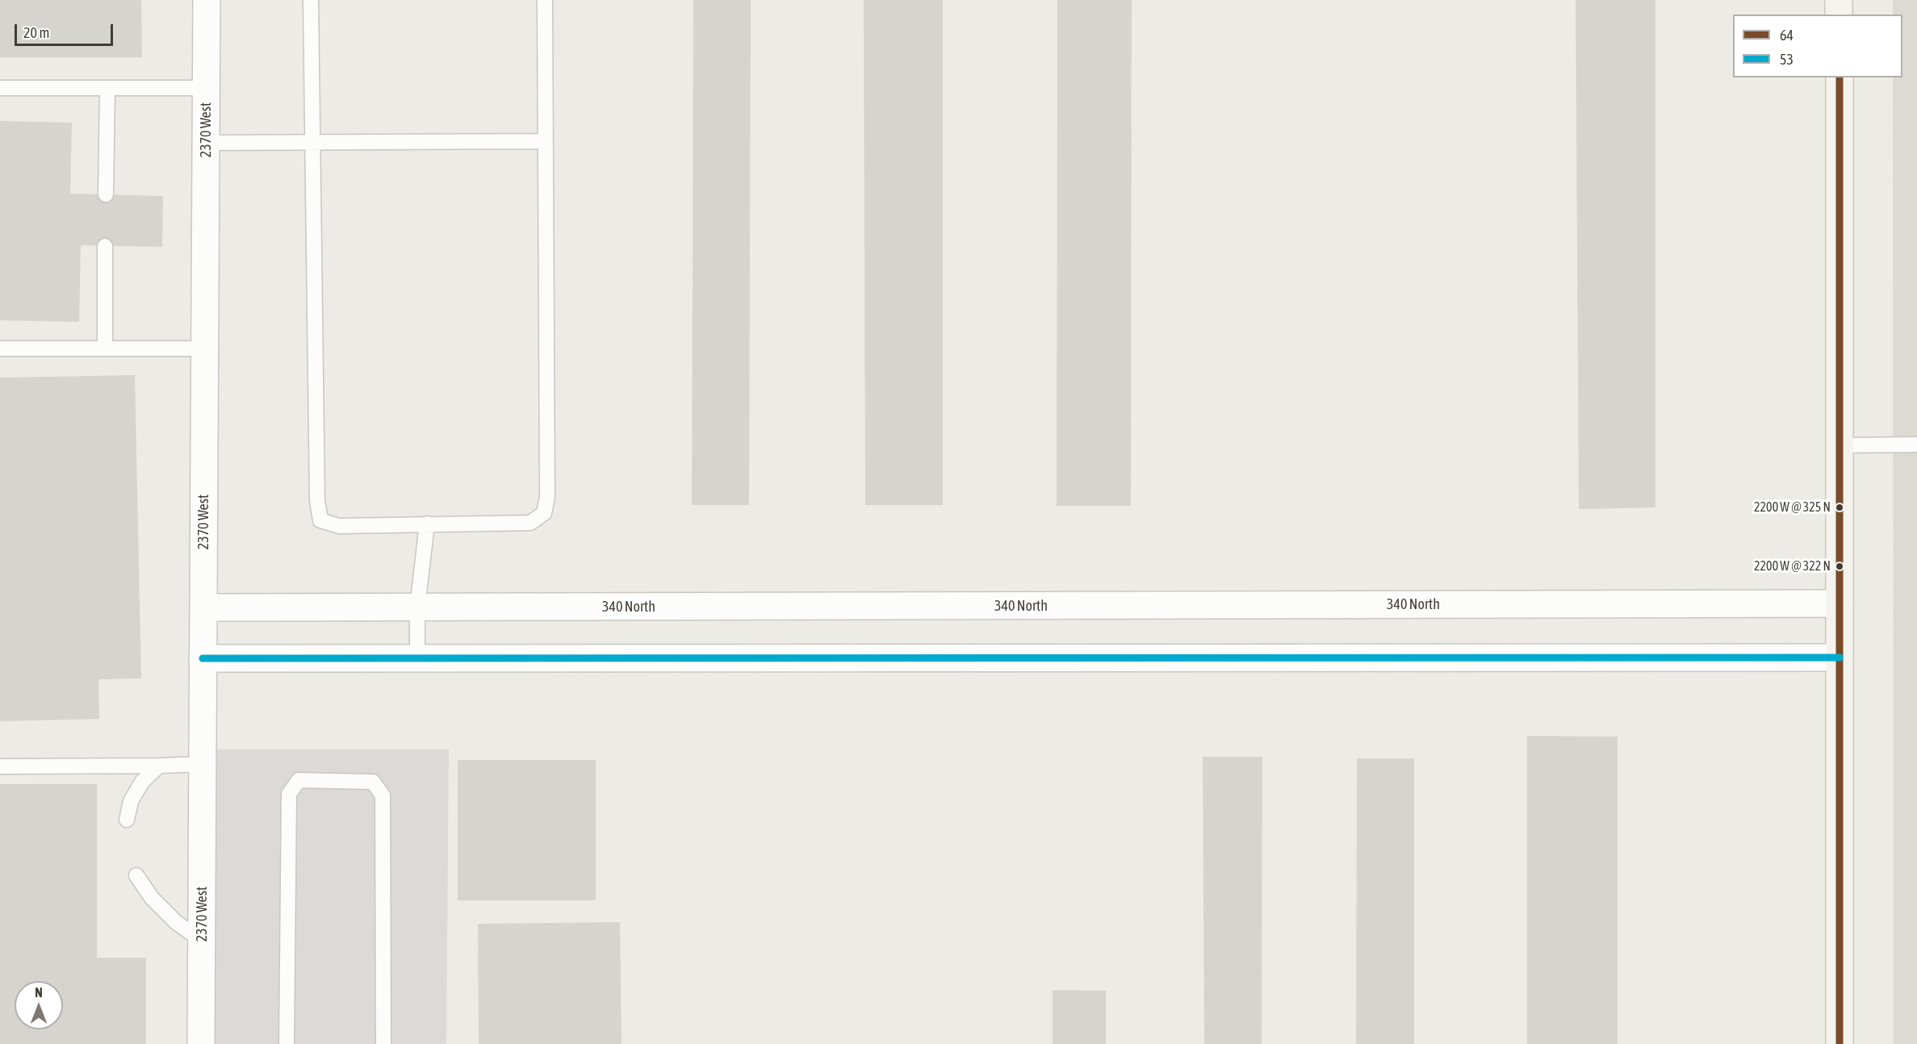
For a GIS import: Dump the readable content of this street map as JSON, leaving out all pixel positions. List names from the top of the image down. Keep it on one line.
{"streets":{"street":["2370 West","340 North"]},"crossings":[["2370 West","340 North"]],"places":["2200 W @ 325 N","2200 W @ 322 N"],"lines":["transit line 64","transit line 53"],"legend":["64","53"],"scale_bar":"20 m","north":"top"}
